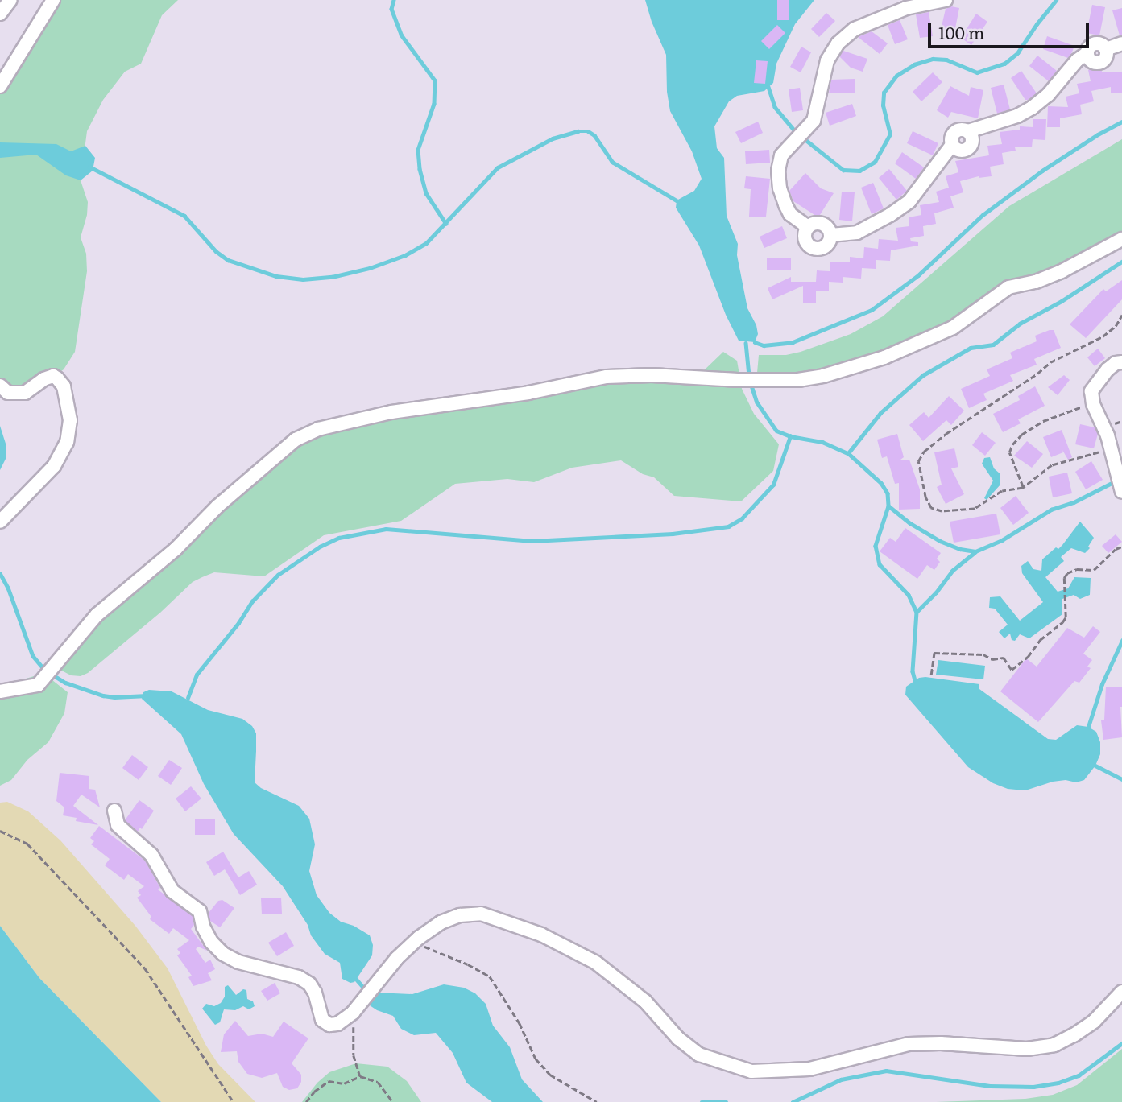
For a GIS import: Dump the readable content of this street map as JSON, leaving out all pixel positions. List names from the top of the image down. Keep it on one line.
{"scale_bar":"100 m"}
